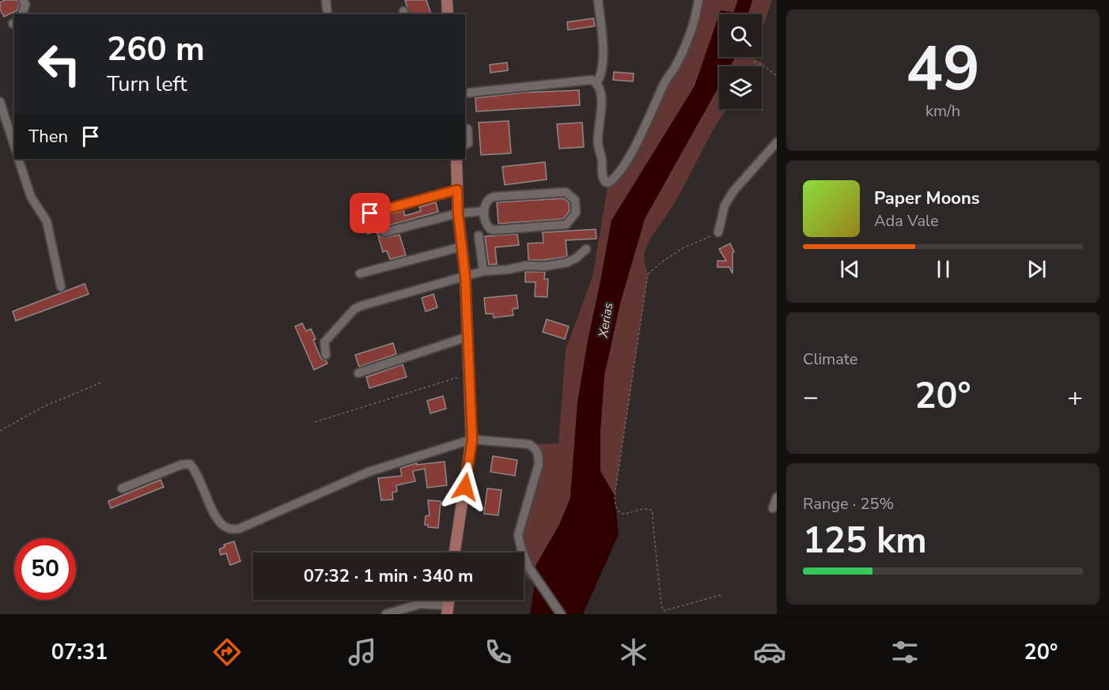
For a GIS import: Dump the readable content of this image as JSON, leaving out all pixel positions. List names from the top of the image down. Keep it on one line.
{"water":["Xerias"],"page":{"tile":[["49","km/h"],"Climate",["Range · 25%","125 km"]],"turn":["260 m","Turn left"],"then":"Then","song":["Paper Moons","Ada Vale"],"heat":["−","20°","+"],"limit":"50","trip":"07:32 · 1 min · 340 m","tabs":["07:31","20°"]}}
